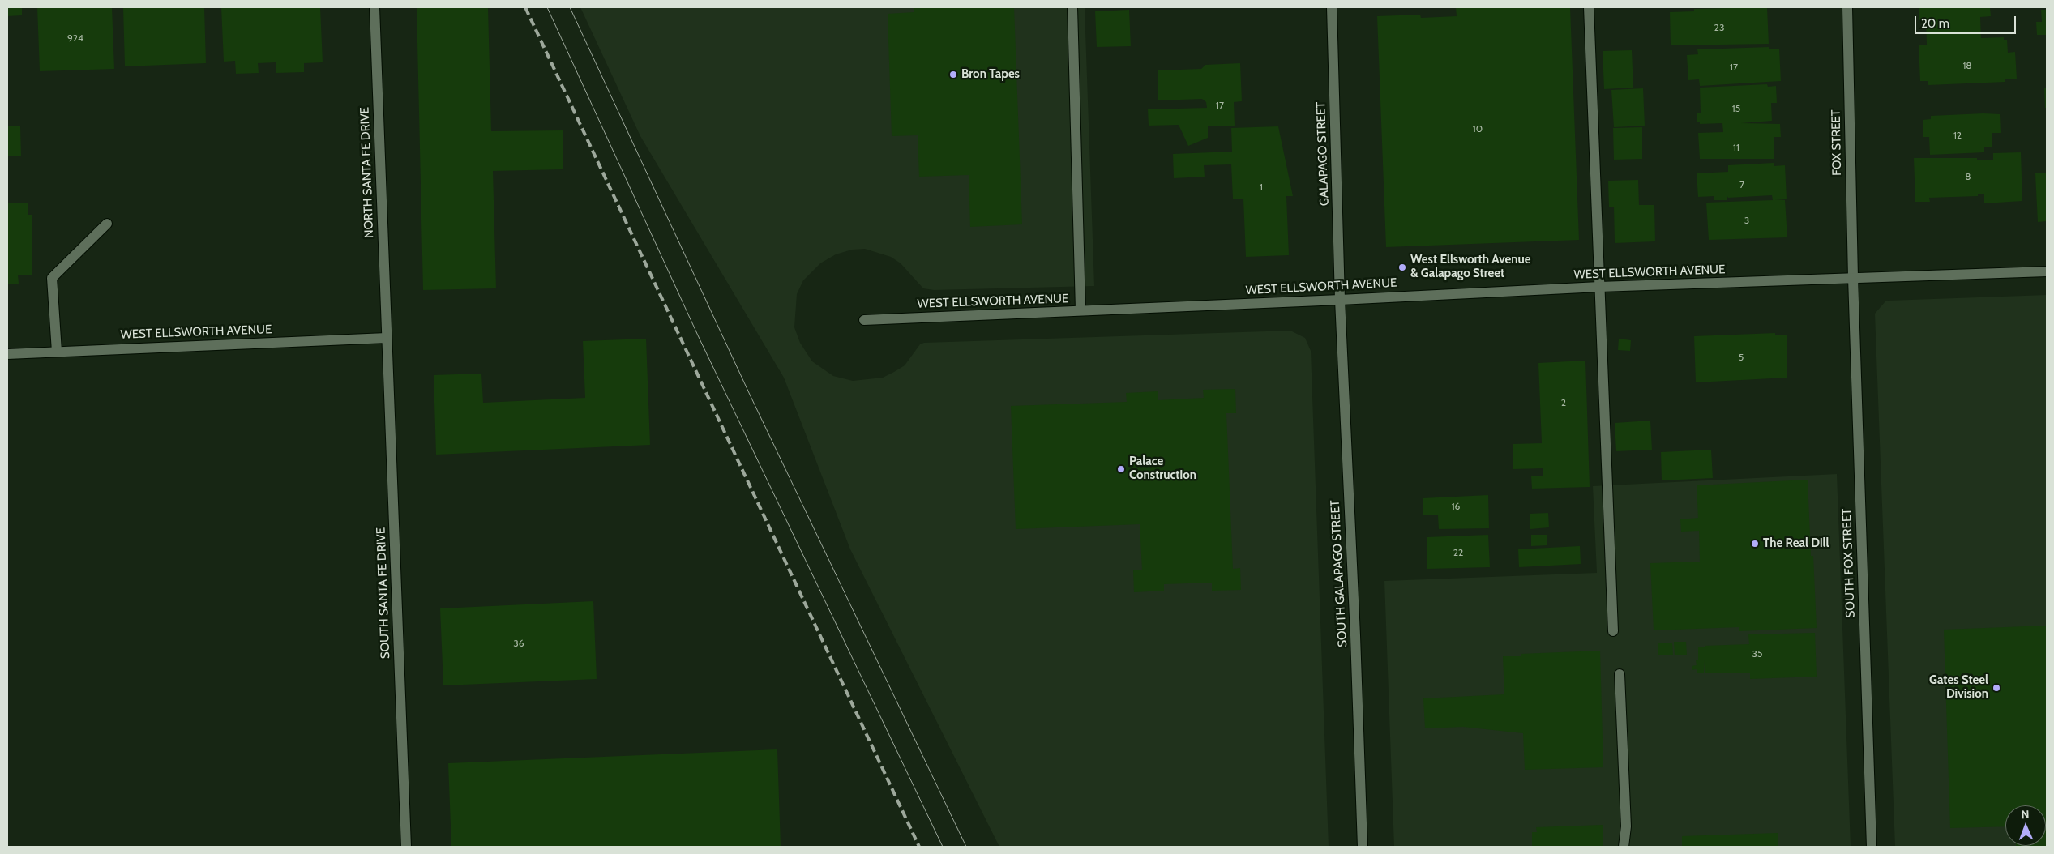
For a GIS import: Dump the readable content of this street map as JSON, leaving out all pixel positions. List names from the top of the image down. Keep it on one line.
{"streets":{"street":["FOX STREET","GALAPAGO STREET","NORTH SANTA FE DRIVE","WEST ELLSWORTH AVENUE","SOUTH FOX STREET","SOUTH GALAPAGO STREET","SOUTH SANTA FE DRIVE"]},"crossings":[["FOX STREET","WEST ELLSWORTH AVENUE"],["FOX STREET","SOUTH FOX STREET"],["GALAPAGO STREET","WEST ELLSWORTH AVENUE"],["GALAPAGO STREET","SOUTH GALAPAGO STREET"],["NORTH SANTA FE DRIVE","WEST ELLSWORTH AVENUE"],["NORTH SANTA FE DRIVE","SOUTH SANTA FE DRIVE"],["WEST ELLSWORTH AVENUE","SOUTH FOX STREET"],["WEST ELLSWORTH AVENUE","SOUTH GALAPAGO STREET"],["WEST ELLSWORTH AVENUE","SOUTH SANTA FE DRIVE"]],"places":["Bron Tapes","West Ellsworth Avenue & Galapago Street","Palace Construction","The Real Dill","Gates Steel Division"],"house_numbers":["23","924","18","17","17","15","10","12","11","8","7","1","3","5","2","16","22","36","35"],"scale_bar":"20 m","north":"top"}
